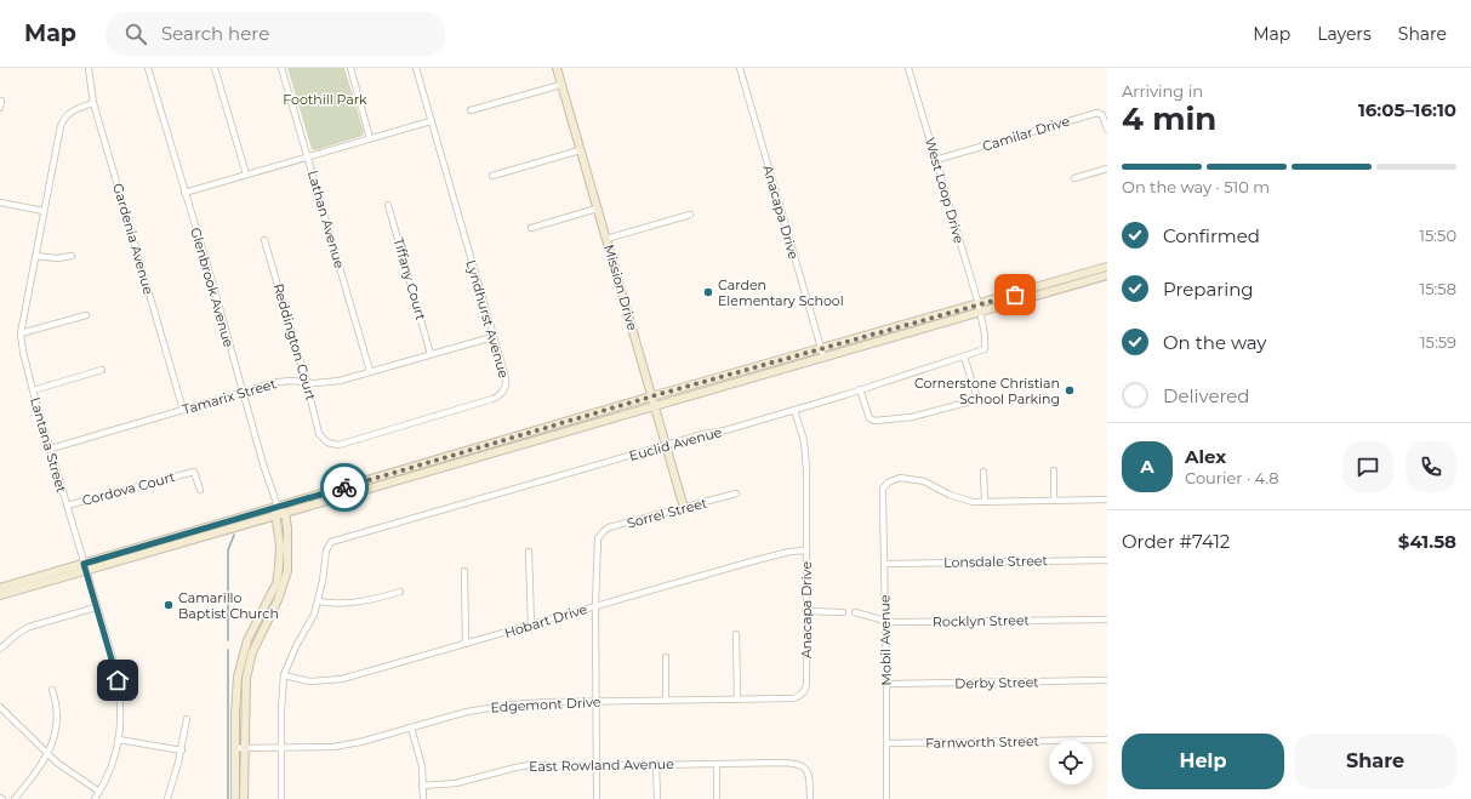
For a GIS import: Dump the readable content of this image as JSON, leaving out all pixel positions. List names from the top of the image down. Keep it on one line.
{"streets":{"main road":["Mission Drive"],"street":["Camilar Drive","West Loop Drive","Anacapa Drive","Lathan Avenue","Gardenia Avenue","Tiffany Court","Glenbrook Avenue","Lyndhurst Avenue","Reddington Court","Tamarix Street","Euclid Avenue","Lantana Street","Cordova Court","Sorrel Street","Lonsdale Street","Hobart Drive","Rocklyn Street","Mobil Avenue","Derby Street","Edgemont Drive","Farnworth Street","East Rowland Avenue"]},"crossings":[["Camilar Drive","West Loop Drive"],["West Loop Drive","Euclid Avenue"],["Anacapa Drive","Euclid Avenue"],["Anacapa Drive","Hobart Drive"],["Anacapa Drive","Edgemont Drive"],["Lathan Avenue","Tamarix Street"],["Gardenia Avenue","Tamarix Street"],["Gardenia Avenue","Lantana Street"],["Tiffany Court","Tamarix Street"],["Glenbrook Avenue","Tamarix Street"],["Mission Drive","Euclid Avenue"],["Mission Drive","Sorrel Street"],["Lyndhurst Avenue","Reddington Court"],["Lyndhurst Avenue","Tamarix Street"],["Reddington Court","Tamarix Street"],["Tamarix Street","Lantana Street"],["Lantana Street","Cordova Court"],["Sorrel Street","Hobart Drive"],["Lonsdale Street","Mobil Avenue"],["Rocklyn Street","Mobil Avenue"],["Mobil Avenue","Derby Street"],["Mobil Avenue","Farnworth Street"]],"parks":["Foothill Park"],"places":["Carden Elementary School","Cornerstone Christian School Parking","Camarillo Baptist Church"],"page":{"header":"Map","search":"Search here","nav":["Map","Layers","Share"],"heading":["4 min","Arriving in","16:05–16:10"],"panel":["Alex","Courier · 4.8","Order #7412","$41.58"],"bar":"On the way · 510 m","list":[["Confirmed","15:50"],["Preparing","15:58"],["On the way","15:59"],"Delivered"],"round":"A","buttons":["Help","Share"]}}
